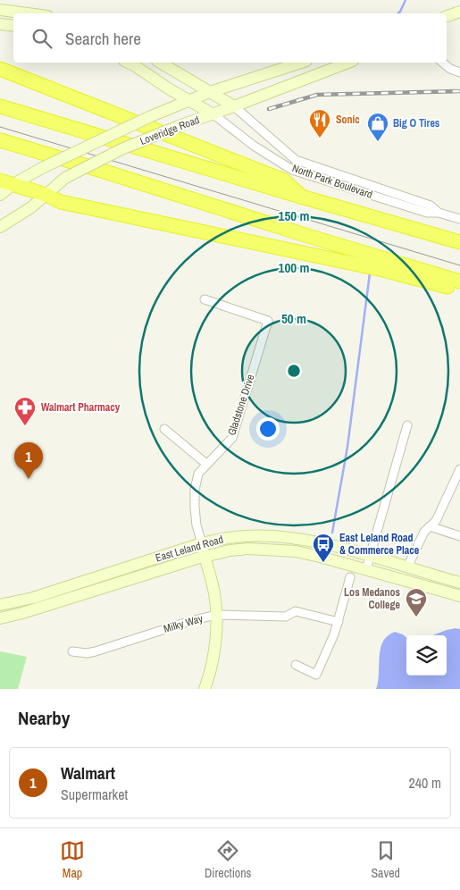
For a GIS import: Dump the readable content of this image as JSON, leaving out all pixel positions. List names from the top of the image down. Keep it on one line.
{"streets":{"main road":["Loveridge Road","Gladstone Drive","East Leland Road"],"street":["North Park Boulevard","Milky Way"]},"crossings":[["Loveridge Road","North Park Boulevard"],["Gladstone Drive","East Leland Road"],["Gladstone Drive","Milky Way"]],"places":{"restaurant":["Sonic"],"shop":["Big O Tires"],"pharmacy":["Walmart Pharmacy"],"bus stop":["East Leland Road & Commerce Place"],"school or university":["Los Medanos College"]},"page":{"search":"Search here","pins":"1","heading":"Nearby","list":[{"mark":"1","name":"Walmart","note":"Supermarket","value":"240 m"}],"nav":["Map","Directions","Saved"]},"rings":["150 m","100 m","50 m"]}
